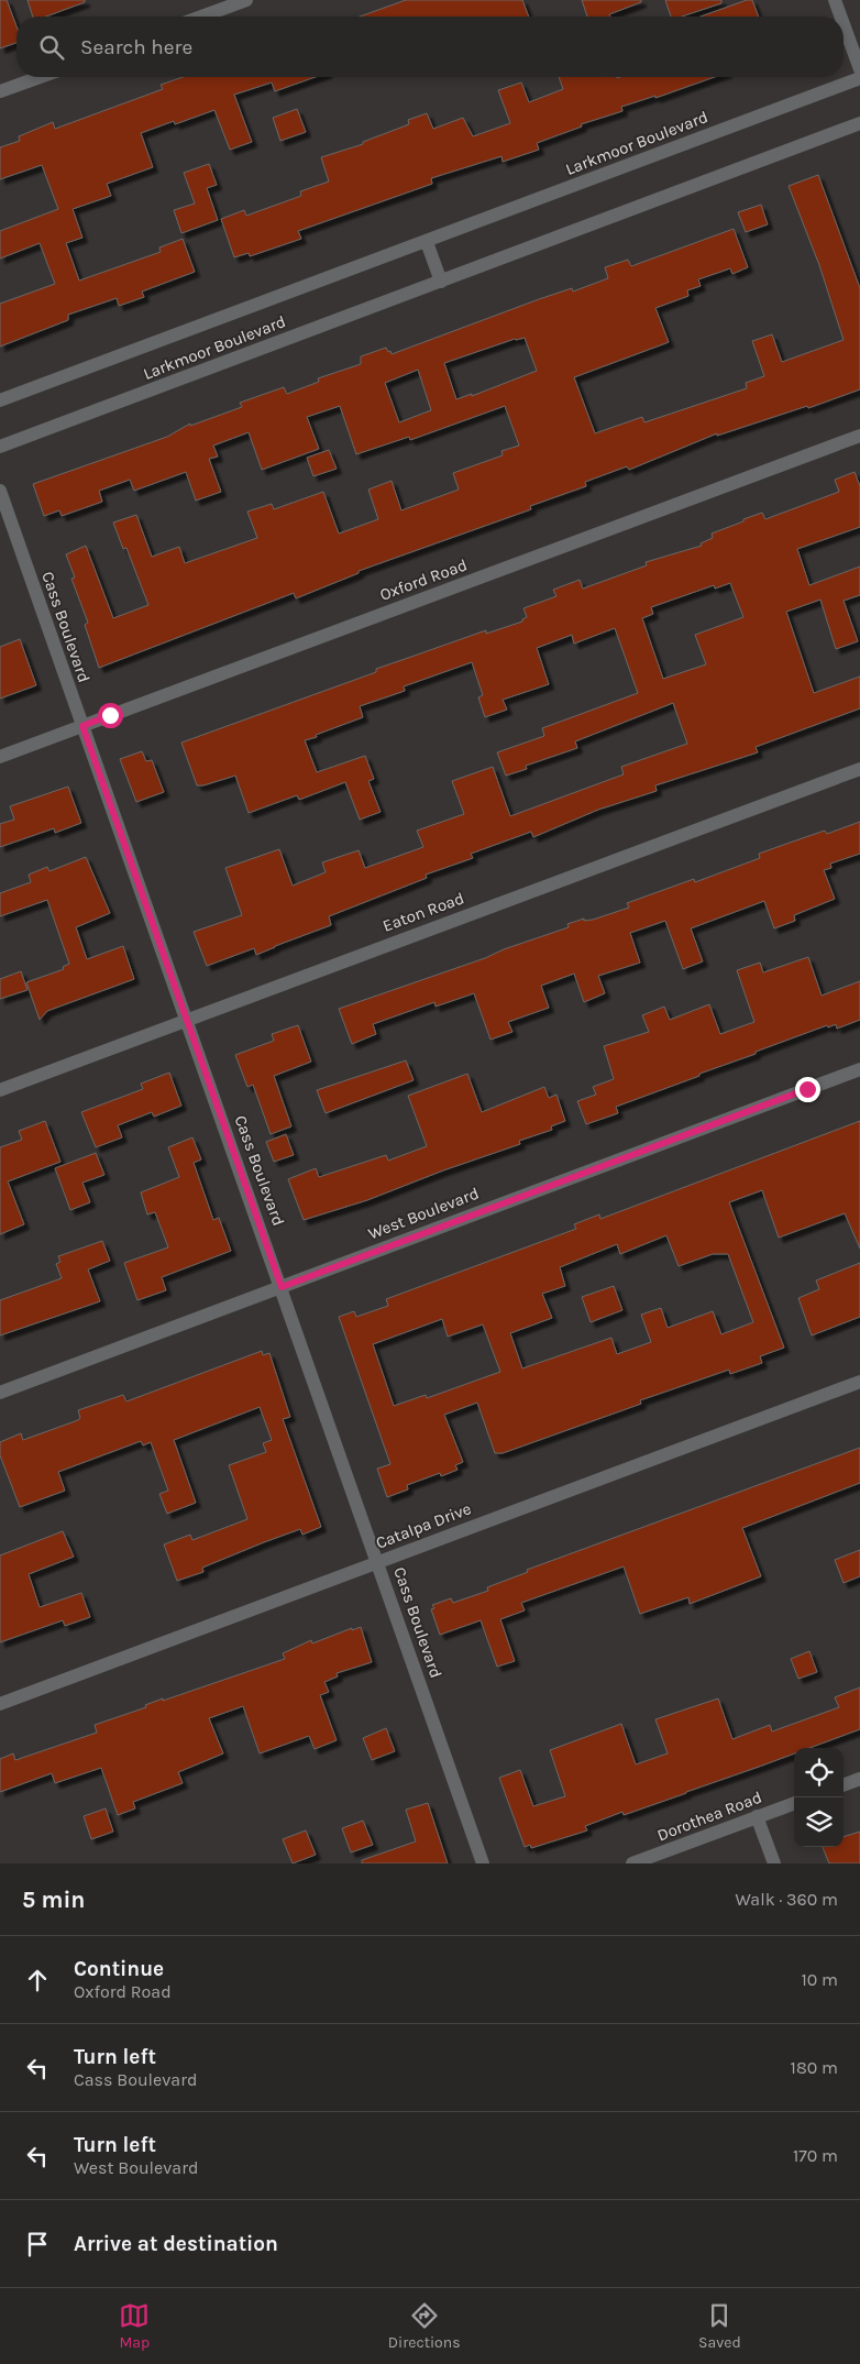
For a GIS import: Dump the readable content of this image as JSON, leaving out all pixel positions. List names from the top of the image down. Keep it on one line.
{"streets":{"street":["Larkmoor Boulevard","Oxford Road","Cass Boulevard","Eaton Road","West Boulevard","Catalpa Drive","Dorothea Road"]},"crossings":[["Oxford Road","Cass Boulevard"],["Cass Boulevard","Eaton Road"],["Cass Boulevard","West Boulevard"],["Cass Boulevard","Catalpa Drive"]],"page":{"search":"Search here","heading":["5 min","Walk · 360 m"],"list":[["Continue","Oxford Road","10 m"],["Turn left","Cass Boulevard","180 m"],["Turn left","West Boulevard","170 m"],"Arrive at destination"],"nav":["Map","Directions","Saved"]}}
